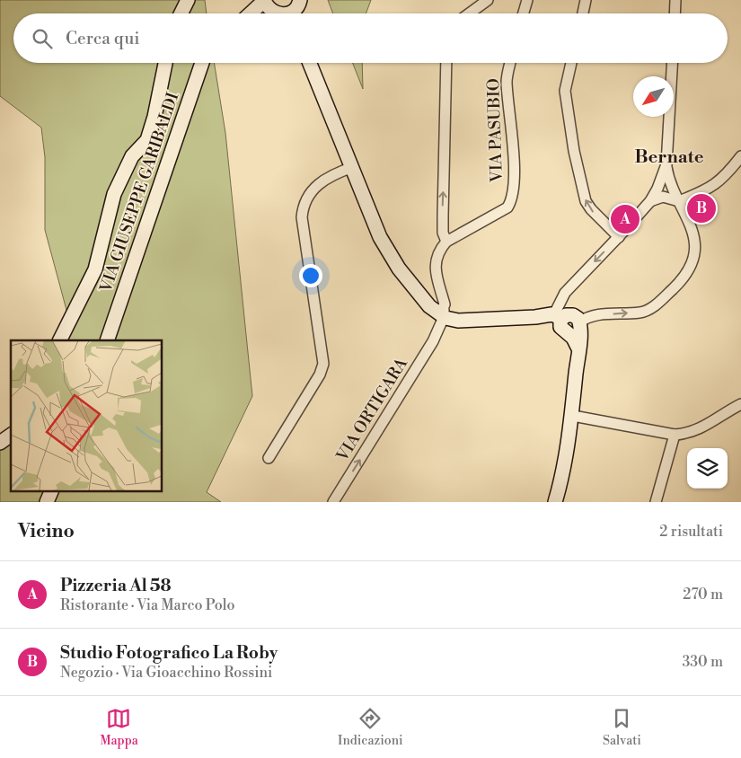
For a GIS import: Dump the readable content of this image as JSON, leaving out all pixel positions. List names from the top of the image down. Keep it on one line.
{"streets":{"street":["VIA PASUBIO","VIA GIUSEPPE GARIBALDI","VIA ORTIGARA"]},"one_way":["VIA ORTIGARA"],"districts":["Bernate"],"north":"bottom left","page":{"search":"Cerca qui","pins":["B","A"],"heading":["Vicino","2 risultati"],"list":[{"mark":"A","name":"Pizzeria Al 58","note":"Ristorante · Via Marco Polo","value":"270 m"},{"mark":"B","name":"Studio Fotografico La Roby","note":"Negozio · Via Gioacchino Rossini","value":"330 m"}],"nav":["Mappa","Indicazioni","Salvati"]}}
